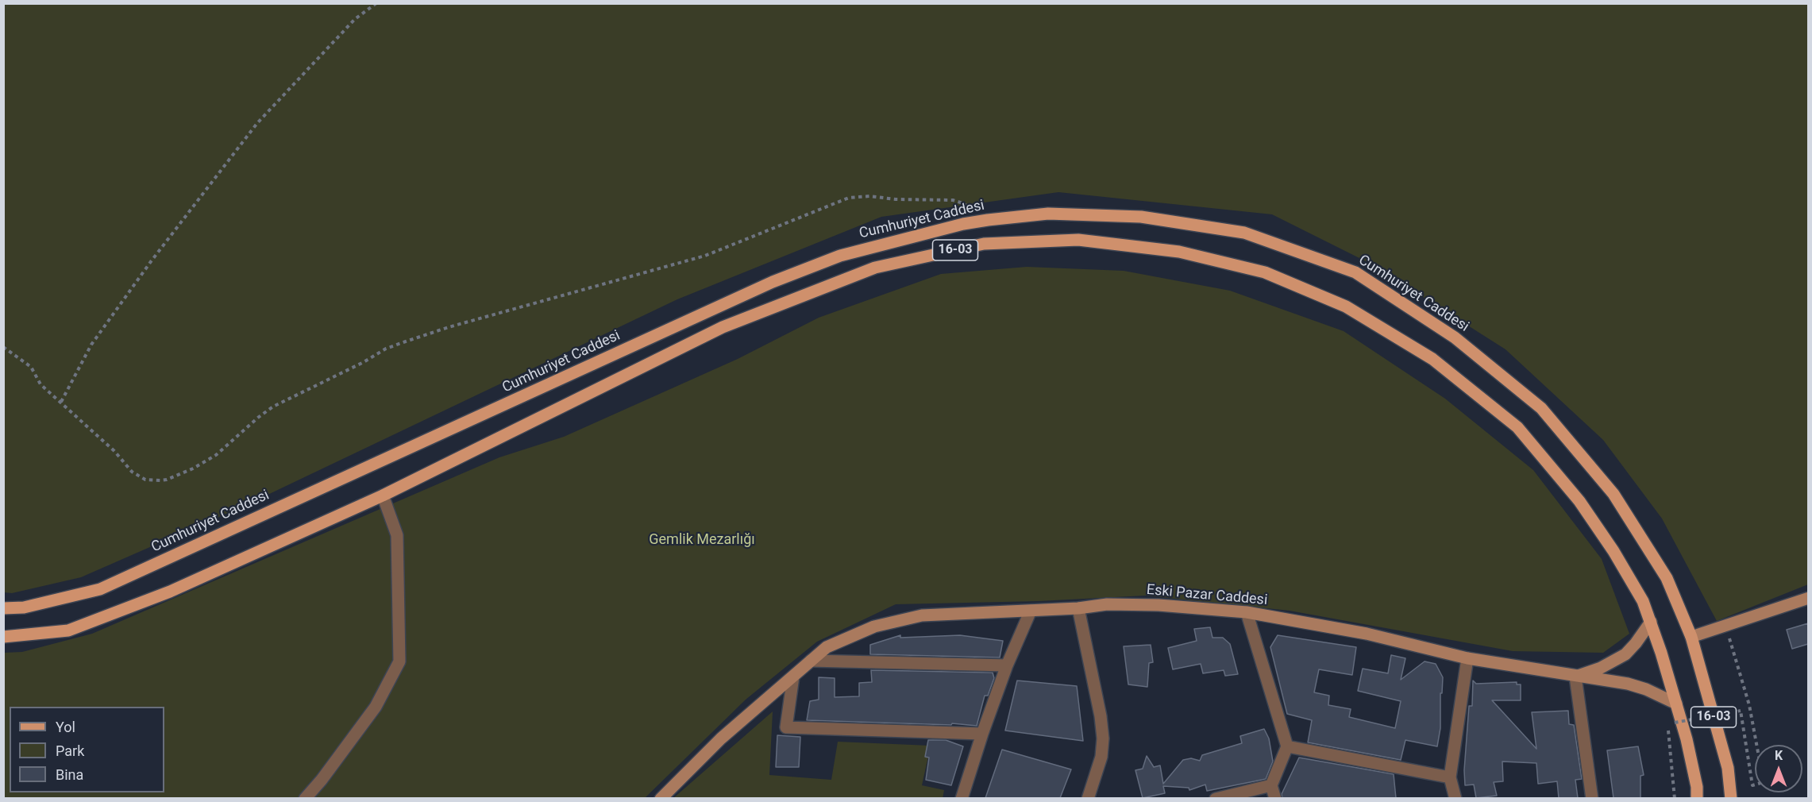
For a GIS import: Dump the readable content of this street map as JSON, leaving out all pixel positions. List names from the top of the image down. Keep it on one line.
{"streets":{"main road":["Cumhuriyet Caddesi","16-03"],"street":["Eski Pazar Caddesi"]},"crossings":[["16-03","Eski Pazar Caddesi"]],"parks":["Gemlik Mezarlığı"],"legend":["Yol","Park","Bina"],"north":"top"}
